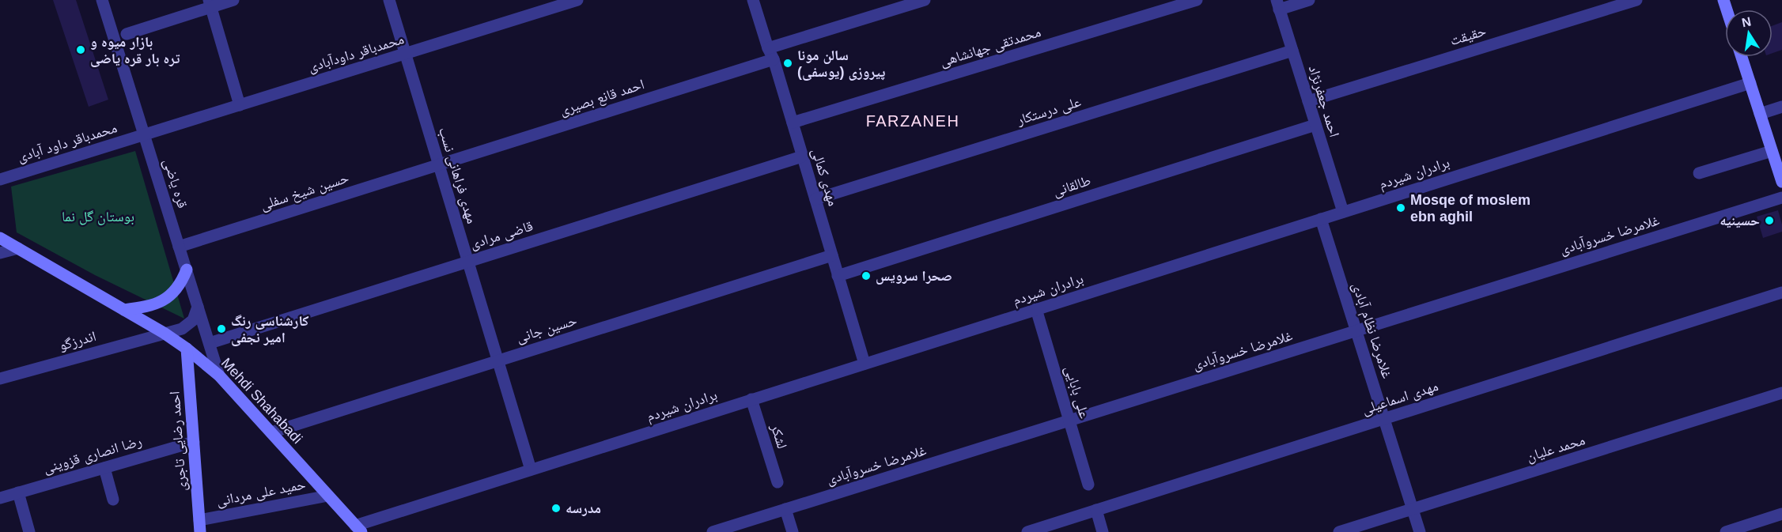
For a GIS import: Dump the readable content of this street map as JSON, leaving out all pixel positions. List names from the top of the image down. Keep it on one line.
{"streets":{"main road":["Mehdi Shahabadi","احمد رضایی تاجری"],"street":["حقیقت","محمدتقی جهانشاهی","محمدباقر داودآبادی","احمد قانع بصیری","احمد جعفرنژاد","علی درستکار","محمدباقر داود آبادی","برادران شیردم","مهدی فراهانی نسب","مهدی کمالی","قره یاضی","طالقانی","حسین شیخ سفلی","قاضی مرادی","غلامرضا خسروآبادی","حسین جانی","غلامرضا نظام آبادی","اندرزگو","علی بابایی","مهدی اسماعیلی","لشكر","محمد علیان","رضا انصاری قزوینی","حمید علی مردانی"]},"crossings":[["حقیقت","احمد جعفرنژاد"],["محمدتقی جهانشاهی","مهدی کمالی"],["محمدباقر داودآبادی","محمدباقر داود آبادی"],["محمدباقر داودآبادی","مهدی فراهانی نسب"],["محمدباقر داودآبادی","قره یاضی"],["احمد قانع بصیری","مهدی فراهانی نسب"],["احمد قانع بصیری","مهدی کمالی"],["احمد قانع بصیری","حسین شیخ سفلی"],["احمد جعفرنژاد","علی درستکار"],["احمد جعفرنژاد","برادران شیردم"],["احمد جعفرنژاد","طالقانی"],["علی درستکار","مهدی کمالی"],["محمدباقر داود آبادی","قره یاضی"],["برادران شیردم","مهدی فراهانی نسب"],["برادران شیردم","مهدی کمالی"],["برادران شیردم","غلامرضا نظام آبادی"],["برادران شیردم","علی بابایی"],["برادران شیردم","Mehdi Shahabadi"],["برادران شیردم","لشكر"],["مهدی فراهانی نسب","حسین شیخ سفلی"],["مهدی فراهانی نسب","قاضی مرادی"],["مهدی فراهانی نسب","حسین جانی"],["مهدی کمالی","طالقانی"],["مهدی کمالی","قاضی مرادی"],["مهدی کمالی","حسین جانی"],["قره یاضی","حسین شیخ سفلی"],["قره یاضی","قاضی مرادی"],["قره یاضی","اندرزگو"],["قره یاضی","Mehdi Shahabadi"],["غلامرضا خسروآبادی","غلامرضا نظام آبادی"],["غلامرضا خسروآبادی","علی بابایی"],["حسین جانی","Mehdi Shahabadi"],["غلامرضا نظام آبادی","مهدی اسماعیلی"],["غلامرضا نظام آبادی","محمد علیان"],["اندرزگو","Mehdi Shahabadi"],["Mehdi Shahabadi","احمد رضایی تاجری"],["Mehdi Shahabadi","حمید علی مردانی"],["احمد رضایی تاجری","رضا انصاری قزوینی"],["احمد رضایی تاجری","حمید علی مردانی"]],"districts":["FARZANEH"],"parks":["بوستان گل نما"],"places":["بازار میوه و تره بار قره یاضی","سالن مونا پیروزی (یوسفی)","Mosqe of moslem ebn aghil","حسینیه","صحرا سرویس","کارشناسی رنگ امیر نجفی","مدرسه"],"north":"top"}
